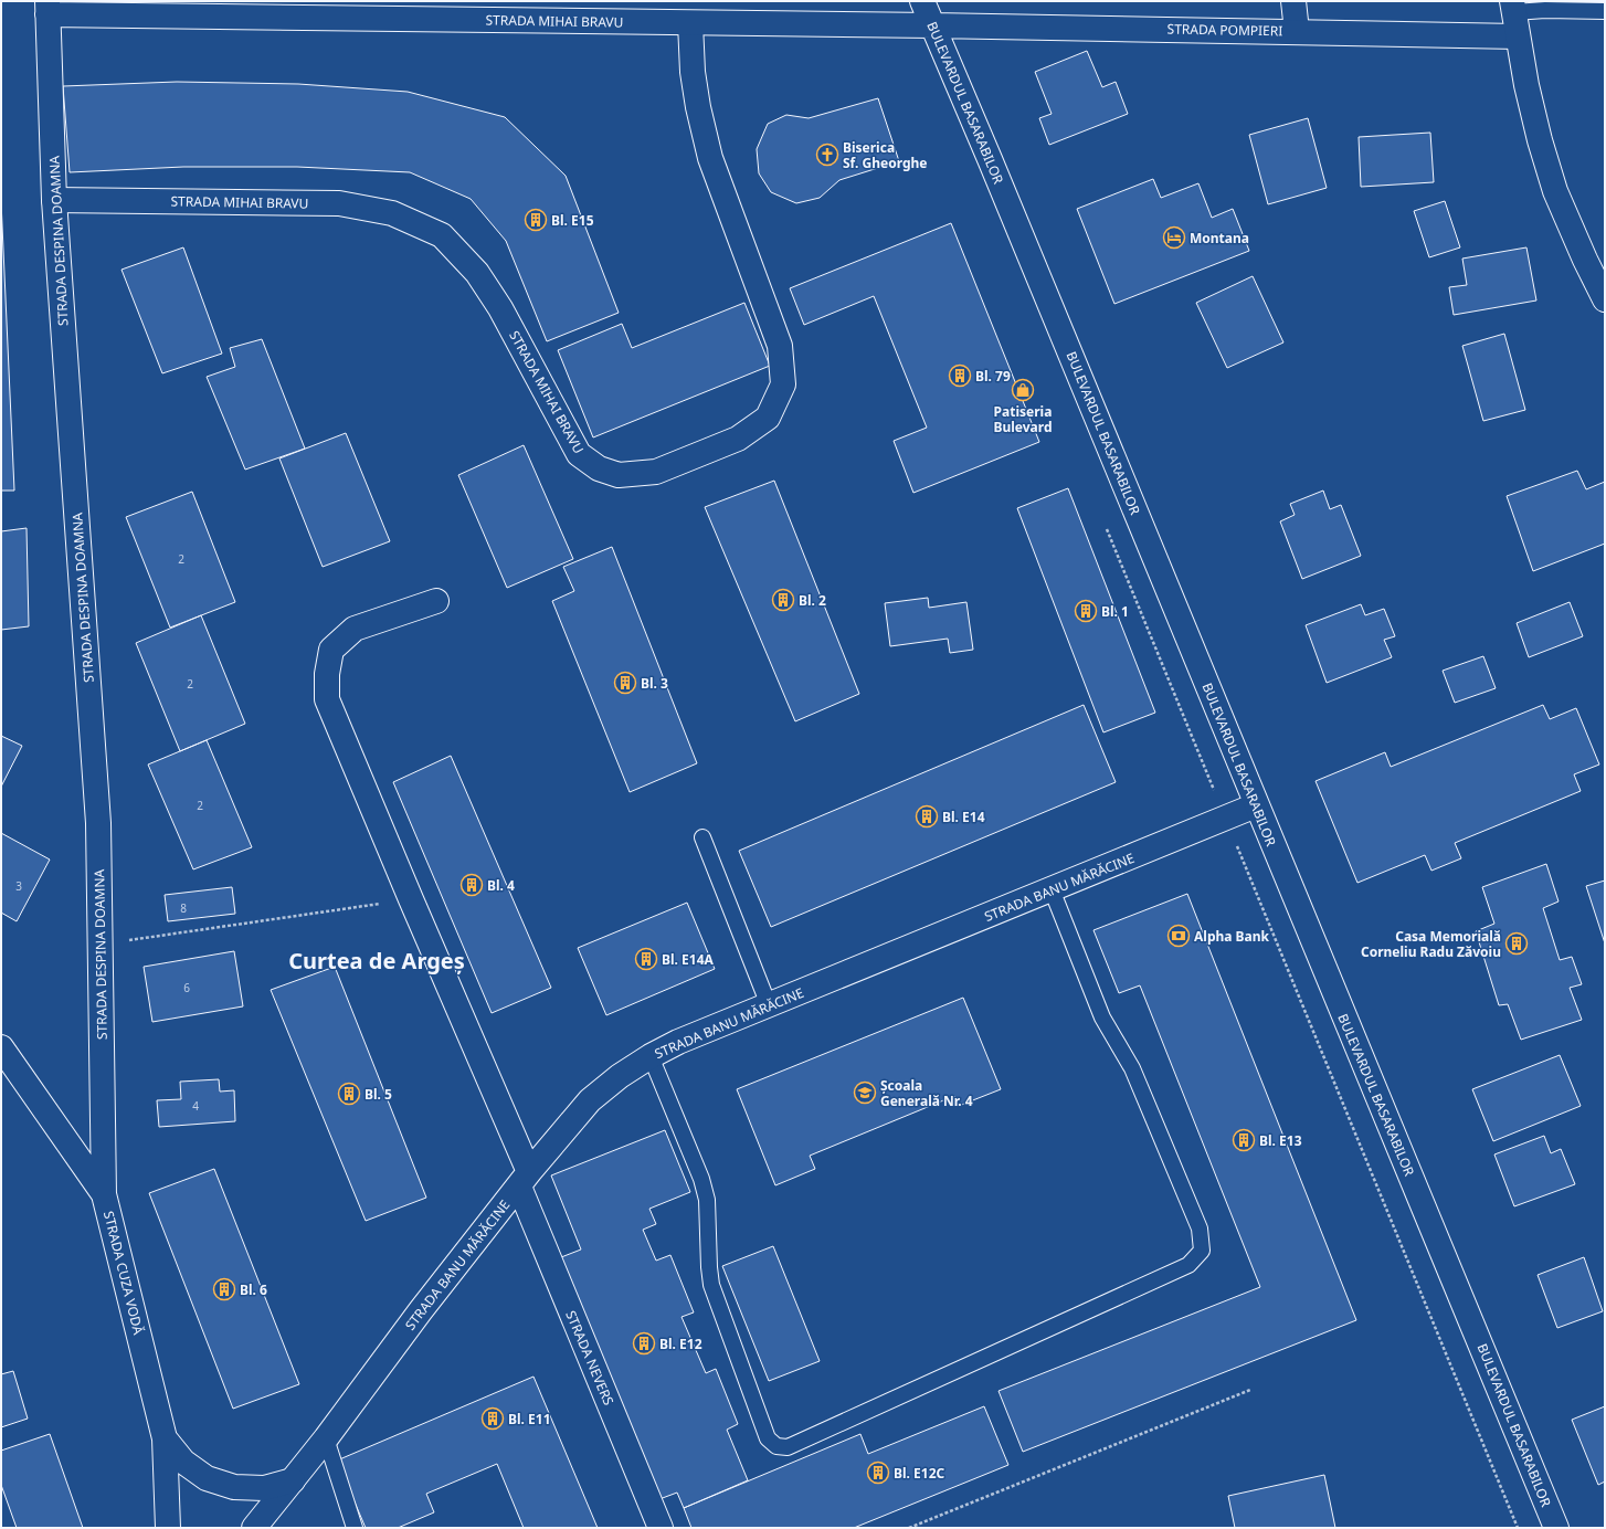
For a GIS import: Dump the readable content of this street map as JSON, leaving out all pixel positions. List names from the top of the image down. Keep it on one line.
{"streets":{"street":["STRADA MIHAI BRAVU","STRADA POMPIERI","BULEVARDUL BASARABILOR","STRADA DESPINA DOAMNA","STRADA BANU MĂRĂCINE","STRADA CUZA VODĂ","STRADA NEVERS"]},"crossings":[["STRADA MIHAI BRAVU","STRADA POMPIERI"],["STRADA MIHAI BRAVU","BULEVARDUL BASARABILOR"],["STRADA MIHAI BRAVU","STRADA DESPINA DOAMNA"],["STRADA POMPIERI","BULEVARDUL BASARABILOR"],["BULEVARDUL BASARABILOR","STRADA BANU MĂRĂCINE"],["STRADA DESPINA DOAMNA","STRADA CUZA VODĂ"],["STRADA BANU MĂRĂCINE","STRADA NEVERS"]],"districts":["Curtea de Argeș"],"places":{"church":["Biserica Sf. Gheorghe"],"building":["Bl. E15","Bl. 79","Bl. 2","Bl. 1","Bl. 3","Bl. E14","Bl. 4","Casa Memorială Corneliu Radu Zăvoiu","Bl. E14A","Bl. 5","Bl. E13","Bl. 6","Bl. E12","Bl. E11","Bl. E12C"],"hotel":["Montana"],"shop":["Patiseria Bulevard"],"bank":["Alpha Bank"],"school or university":["Școala Generală Nr. 4"]},"house_numbers":["2","2","2","3","8","6","4"]}
